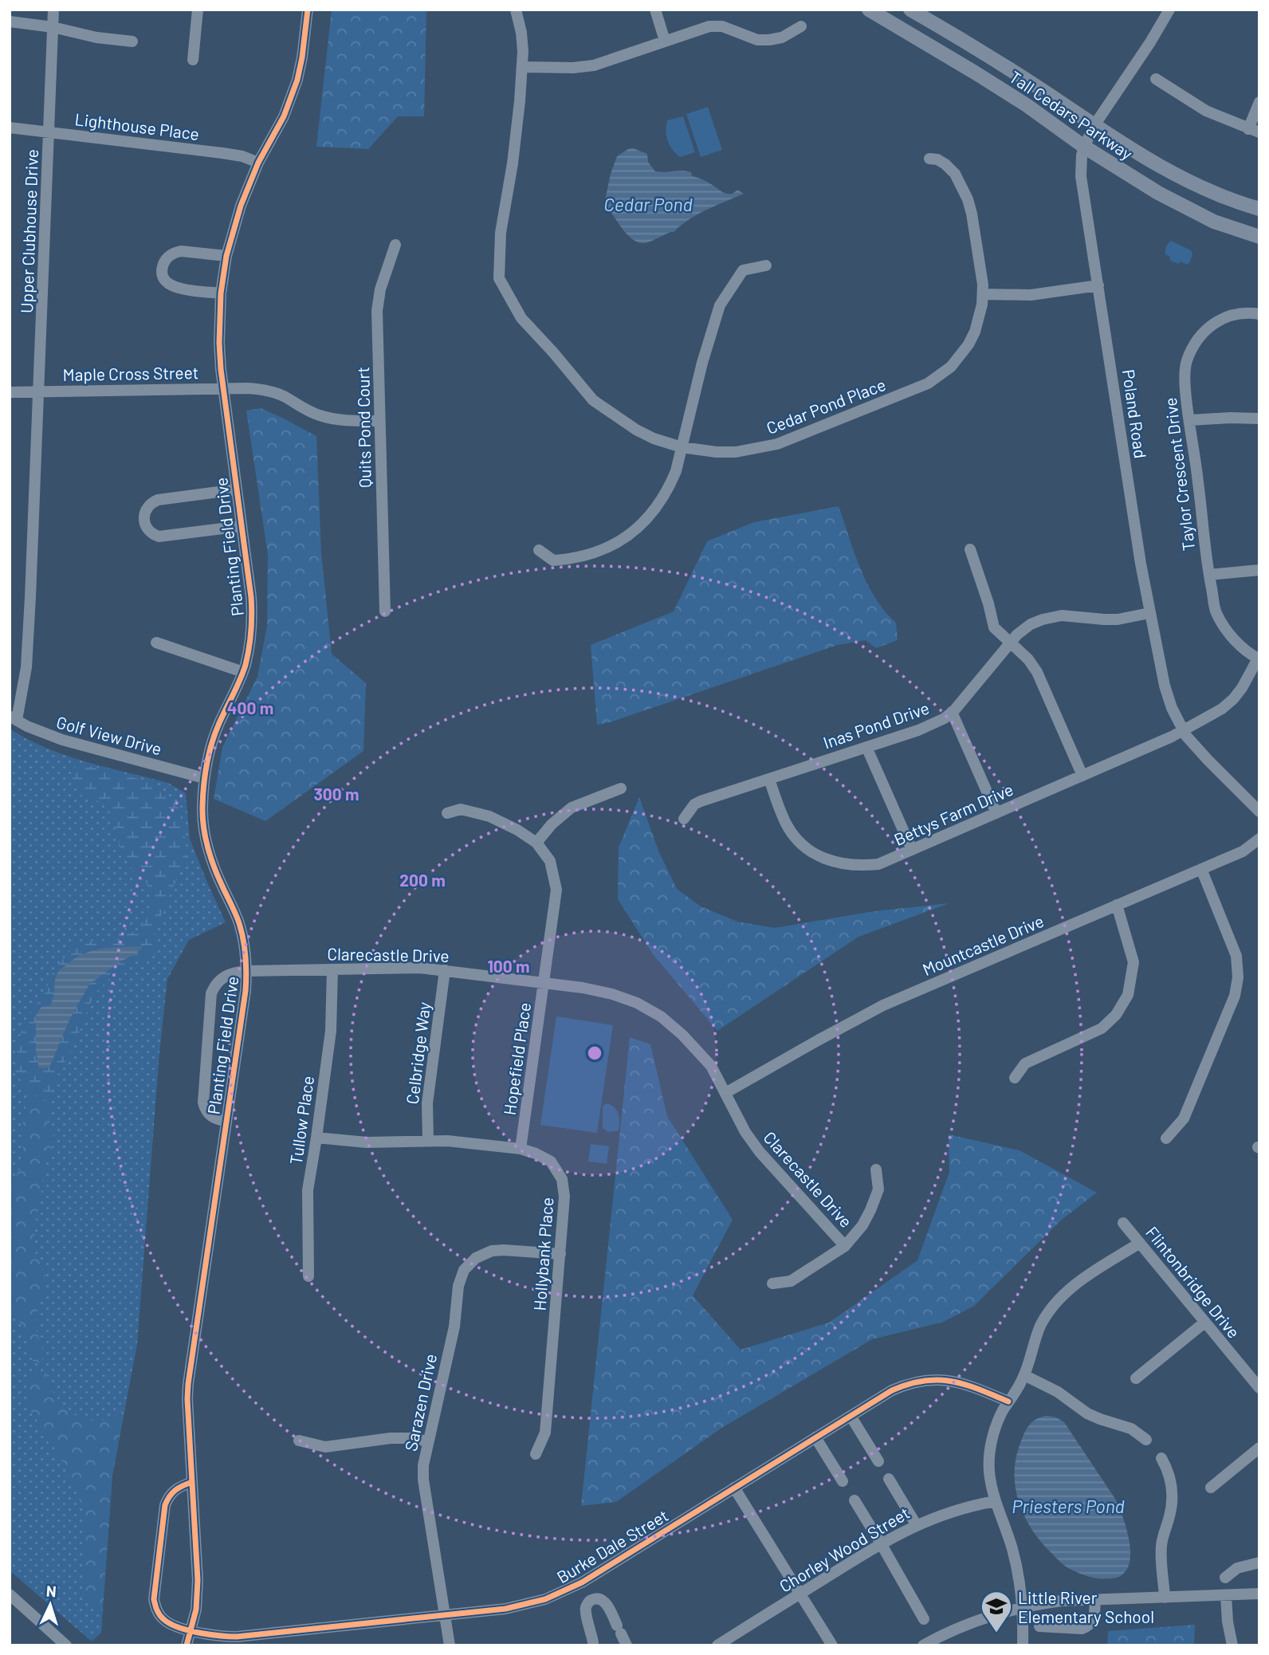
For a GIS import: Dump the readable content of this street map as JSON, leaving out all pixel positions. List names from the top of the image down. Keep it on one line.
{"streets":{"main road":["Tall Cedars Parkway"],"street":["Lighthouse Place","Upper Clubhouse Drive","Maple Cross Street","Cedar Pond Place","Poland Road","Quits Pond Court","Taylor Crescent Drive","Planting Field Drive","Inas Pond Drive","Golf View Drive","Bettys Farm Drive","Mountcastle Drive","Clarecastle Drive","Celbridge Way","Hopefield Place","Tullow Place","Hollybank Place","Flintonbridge Drive","Sarazen Drive","Burke Dale Street","Chorley Wood Street"]},"crossings":[["Tall Cedars Parkway","Poland Road"],["Lighthouse Place","Upper Clubhouse Drive"],["Lighthouse Place","Planting Field Drive"],["Upper Clubhouse Drive","Maple Cross Street"],["Upper Clubhouse Drive","Golf View Drive"],["Maple Cross Street","Quits Pond Court"],["Maple Cross Street","Planting Field Drive"],["Poland Road","Inas Pond Drive"],["Poland Road","Bettys Farm Drive"],["Taylor Crescent Drive","Bettys Farm Drive"],["Planting Field Drive","Golf View Drive"],["Planting Field Drive","Clarecastle Drive"],["Planting Field Drive","Burke Dale Street"],["Inas Pond Drive","Bettys Farm Drive"],["Mountcastle Drive","Clarecastle Drive"],["Clarecastle Drive","Celbridge Way"],["Clarecastle Drive","Hopefield Place"],["Clarecastle Drive","Tullow Place"],["Celbridge Way","Hollybank Place"],["Hopefield Place","Hollybank Place"],["Tullow Place","Hollybank Place"],["Hollybank Place","Sarazen Drive"],["Sarazen Drive","Burke Dale Street"]],"water":["Cedar Pond","Priesters Pond"],"places":{"school or university":["Little River Elementary School"]},"north":"top","rings":["400 m","300 m","200 m","100 m"]}
